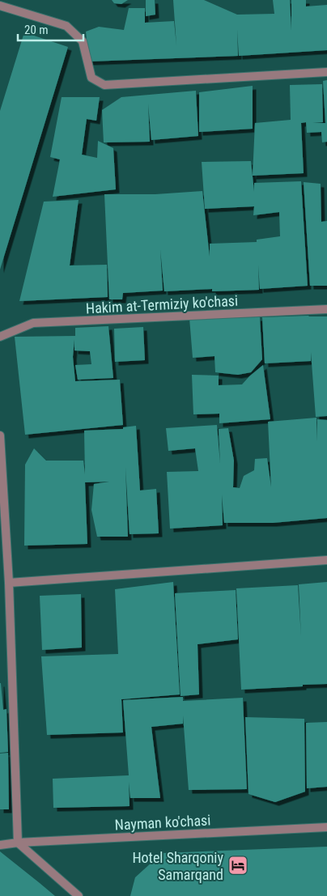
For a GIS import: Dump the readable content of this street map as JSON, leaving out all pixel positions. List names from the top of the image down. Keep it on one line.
{"streets":{"street":["Hakim at-Termiziy ko'chasi","Nayman ko'chasi"]},"places":{"hotel":["Hotel Sharqoniy Samarqand"]},"scale_bar":"20 m"}
